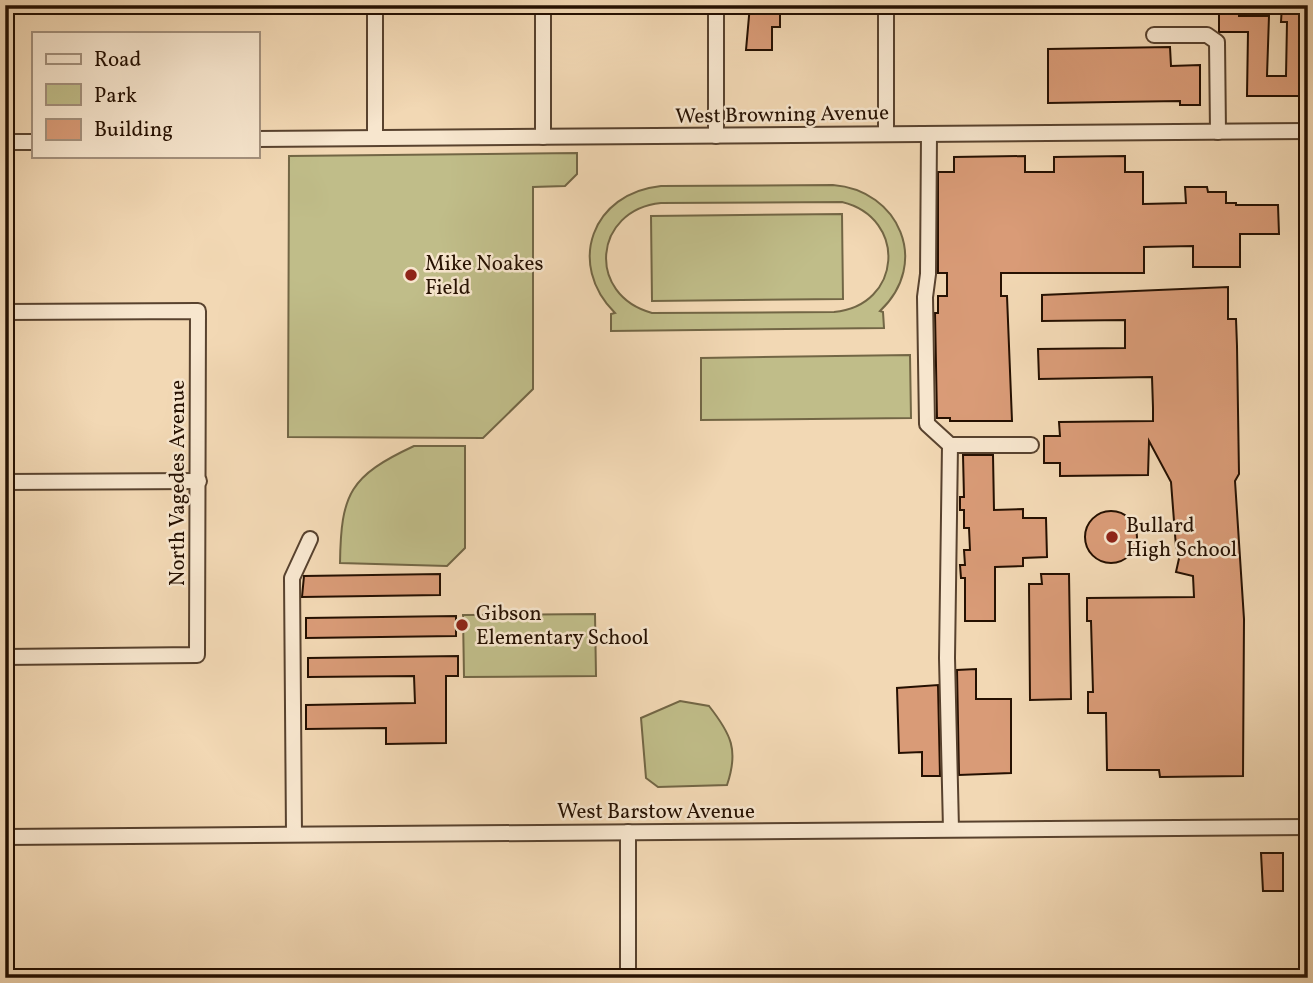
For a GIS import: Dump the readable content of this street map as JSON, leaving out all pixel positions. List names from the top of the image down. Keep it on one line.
{"streets":{"street":["West Browning Avenue","North Vagedes Avenue","West Barstow Avenue"]},"places":["Mike Noakes Field","Bullard High School","Gibson Elementary School"],"legend":["Road","Park","Building"]}
